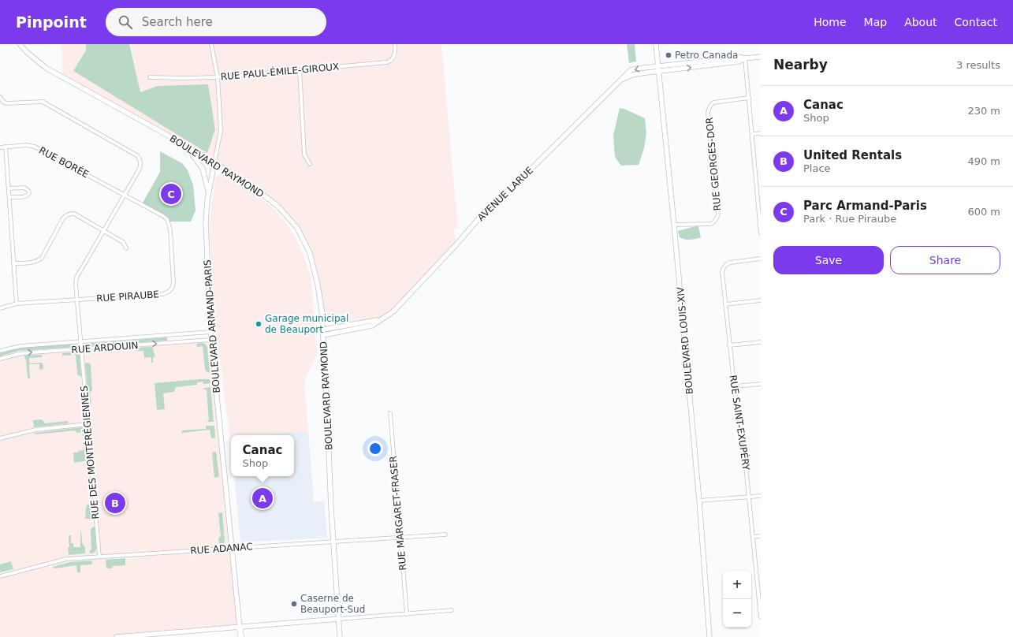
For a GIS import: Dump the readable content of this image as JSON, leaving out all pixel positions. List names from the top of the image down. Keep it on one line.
{"streets":{"street":["RUE PAUL-ÉMILE-GIROUX","RUE BORÉE","RUE GEORGES-DOR","BOULEVARD RAYMOND","AVENUE LARUE","RUE PIRAUBE","BOULEVARD ARMAND-PARIS","BOULEVARD LOUIS-XIV","RUE ARDOUIN","RUE SAINT-EXUPÉRY","RUE DES MONTÉRÉGIENNES","RUE MARGARET-FRASER","RUE ADANAC"]},"crossings":[["RUE PAUL-ÉMILE-GIROUX","BOULEVARD ARMAND-PARIS"],["RUE BORÉE","RUE PIRAUBE"],["RUE BORÉE","RUE DES MONTÉRÉGIENNES"],["RUE GEORGES-DOR","BOULEVARD LOUIS-XIV"],["BOULEVARD RAYMOND","AVENUE LARUE"],["BOULEVARD RAYMOND","BOULEVARD ARMAND-PARIS"],["BOULEVARD RAYMOND","RUE ADANAC"],["AVENUE LARUE","BOULEVARD LOUIS-XIV"],["RUE PIRAUBE","RUE DES MONTÉRÉGIENNES"],["BOULEVARD ARMAND-PARIS","RUE ARDOUIN"],["BOULEVARD ARMAND-PARIS","RUE ADANAC"],["RUE ARDOUIN","RUE DES MONTÉRÉGIENNES"],["RUE DES MONTÉRÉGIENNES","RUE ADANAC"],["RUE MARGARET-FRASER","RUE ADANAC"]],"places":["Petro Canada","Garage municipal de Beauport","Caserne de Beauport-Sud"],"page":{"header":"Pinpoint","search":"Search here","nav":["Home","Map","About","Contact"],"heading":["Nearby","3 results"],"list":[{"mark":"A","name":"Canac","note":"Shop","value":"230 m"},{"mark":"B","name":"United Rentals","note":"Place","value":"490 m"},{"mark":"C","name":"Parc Armand-Paris","note":"Park · Rue Piraube","value":"600 m"}],"pins":["C","A","B"],"buttons":["Save","Share"],"popup":["Canac","Shop"],"map_buttons":["+","−"]}}
